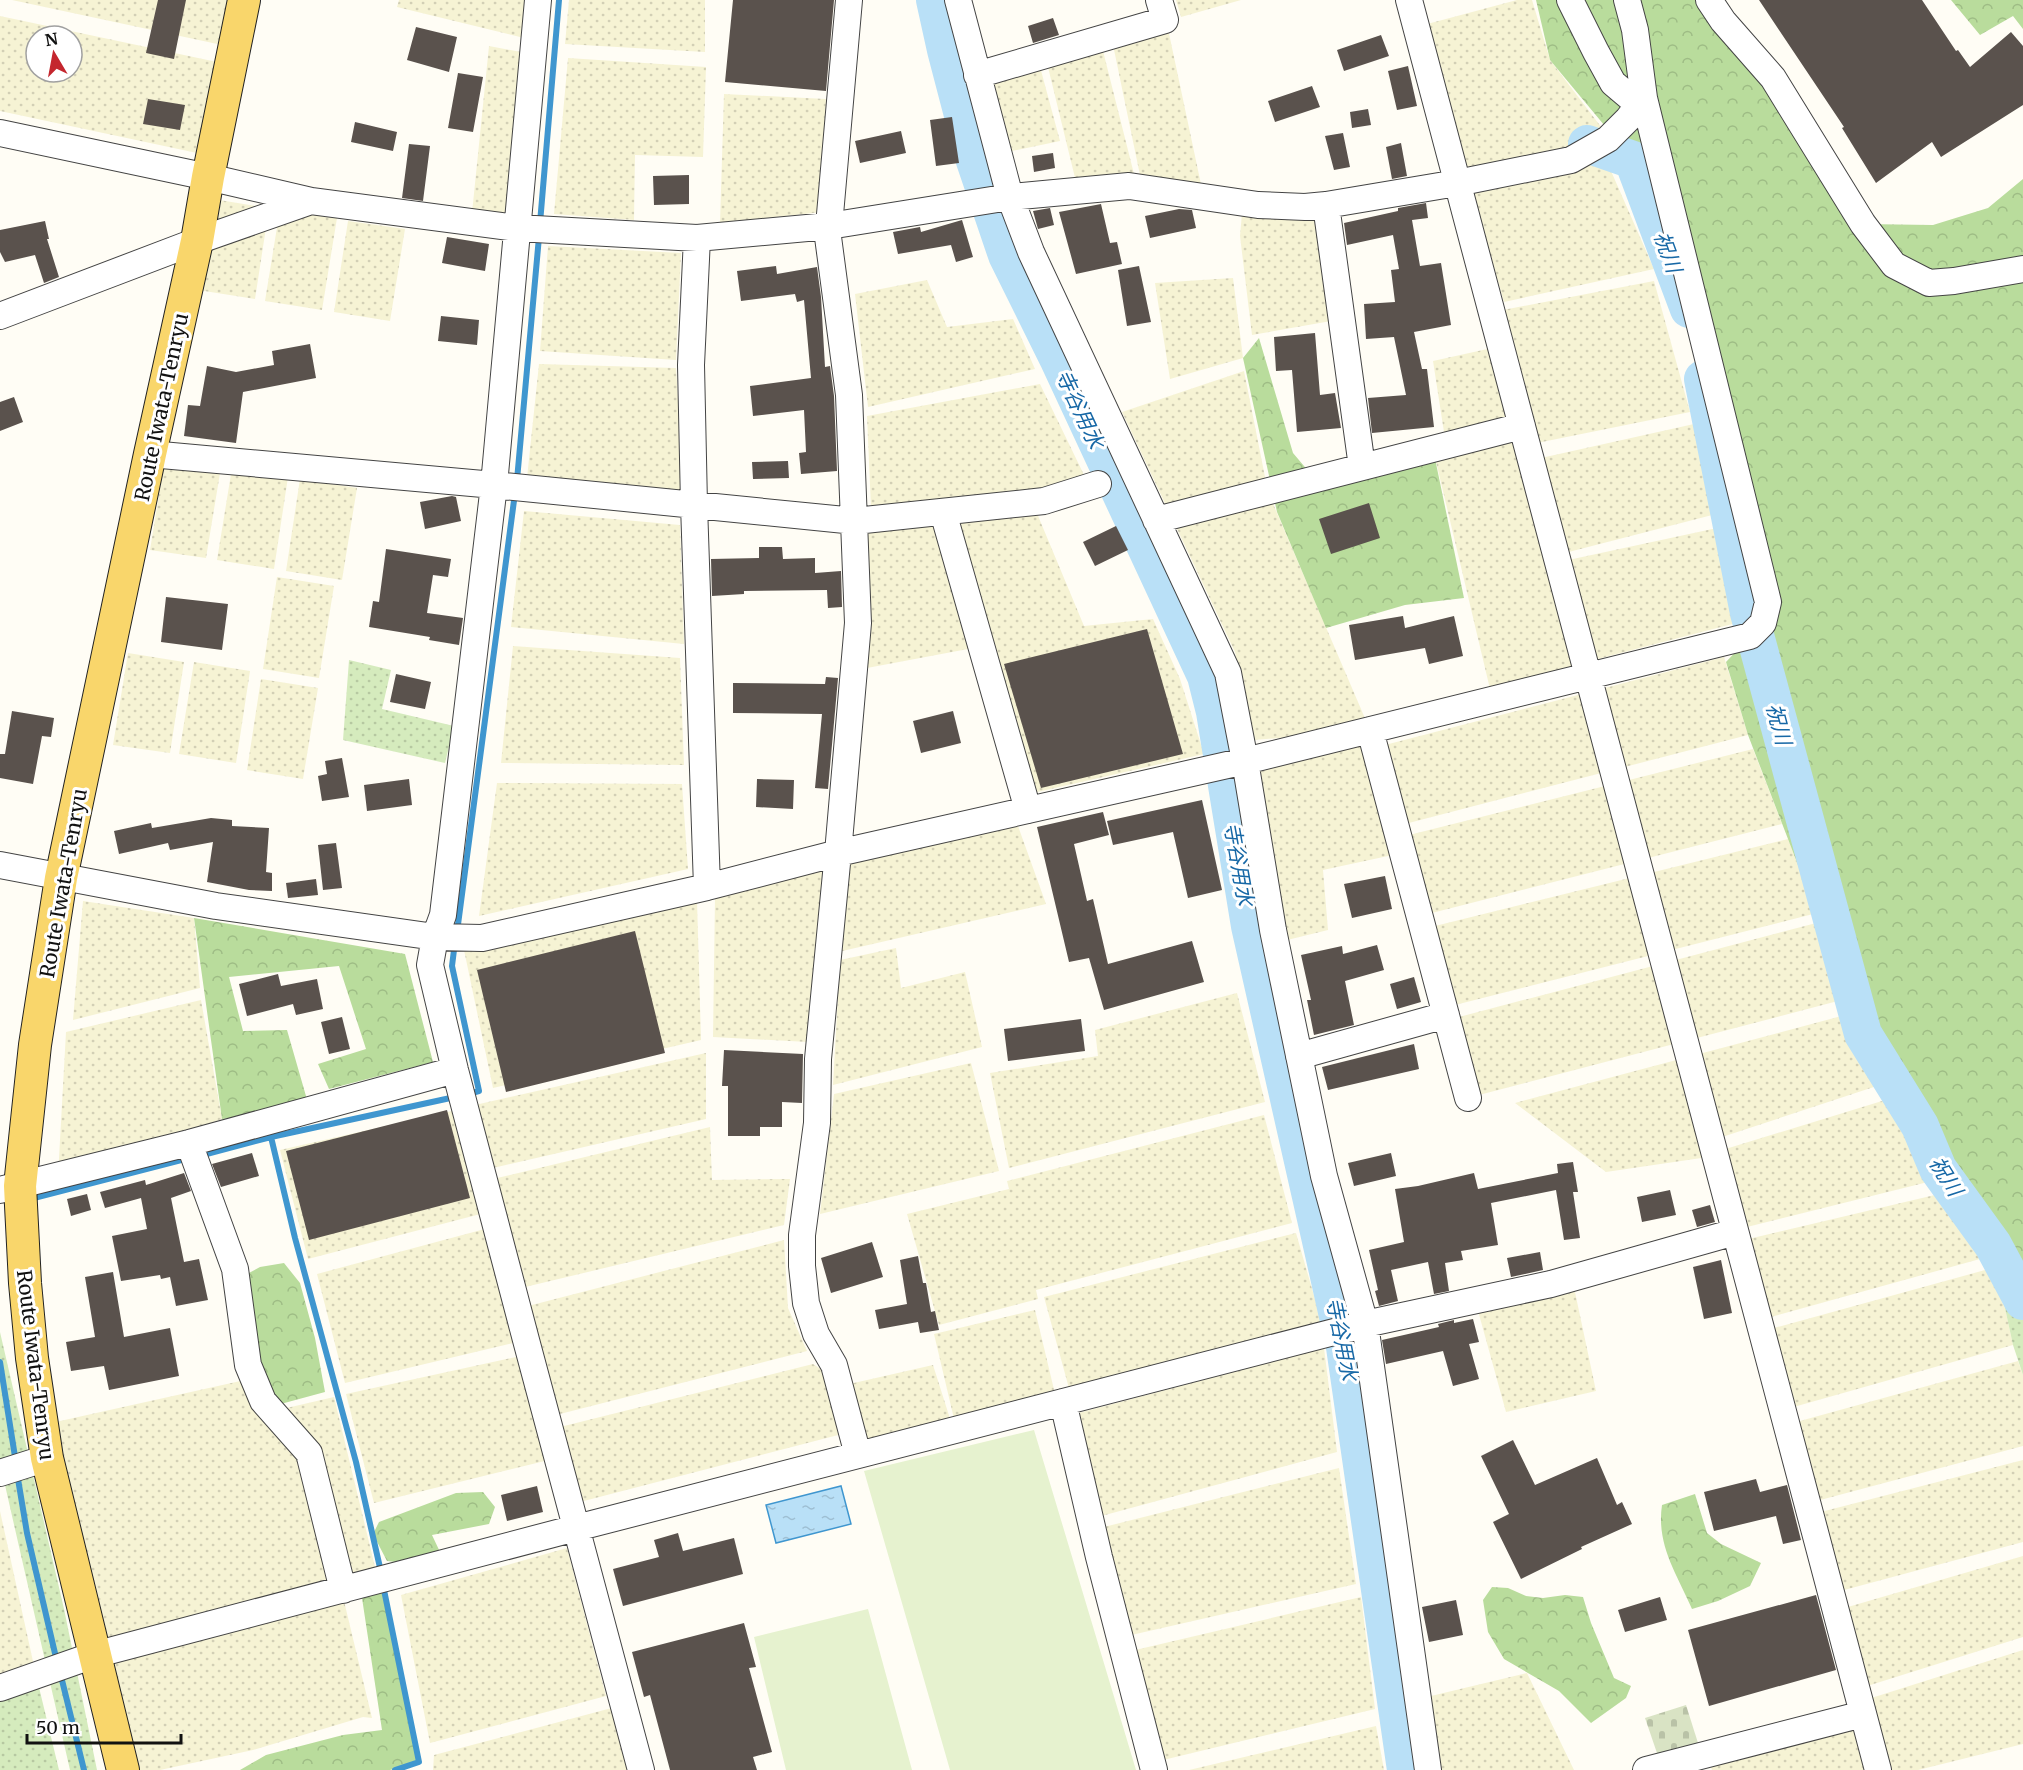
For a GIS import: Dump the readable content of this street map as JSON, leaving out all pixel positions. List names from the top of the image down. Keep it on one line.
{"streets":{"main road":["Route Iwata-Tenryu"]},"water":["祝川","寺谷用水"],"scale_bar":"50 m","north":"top"}
